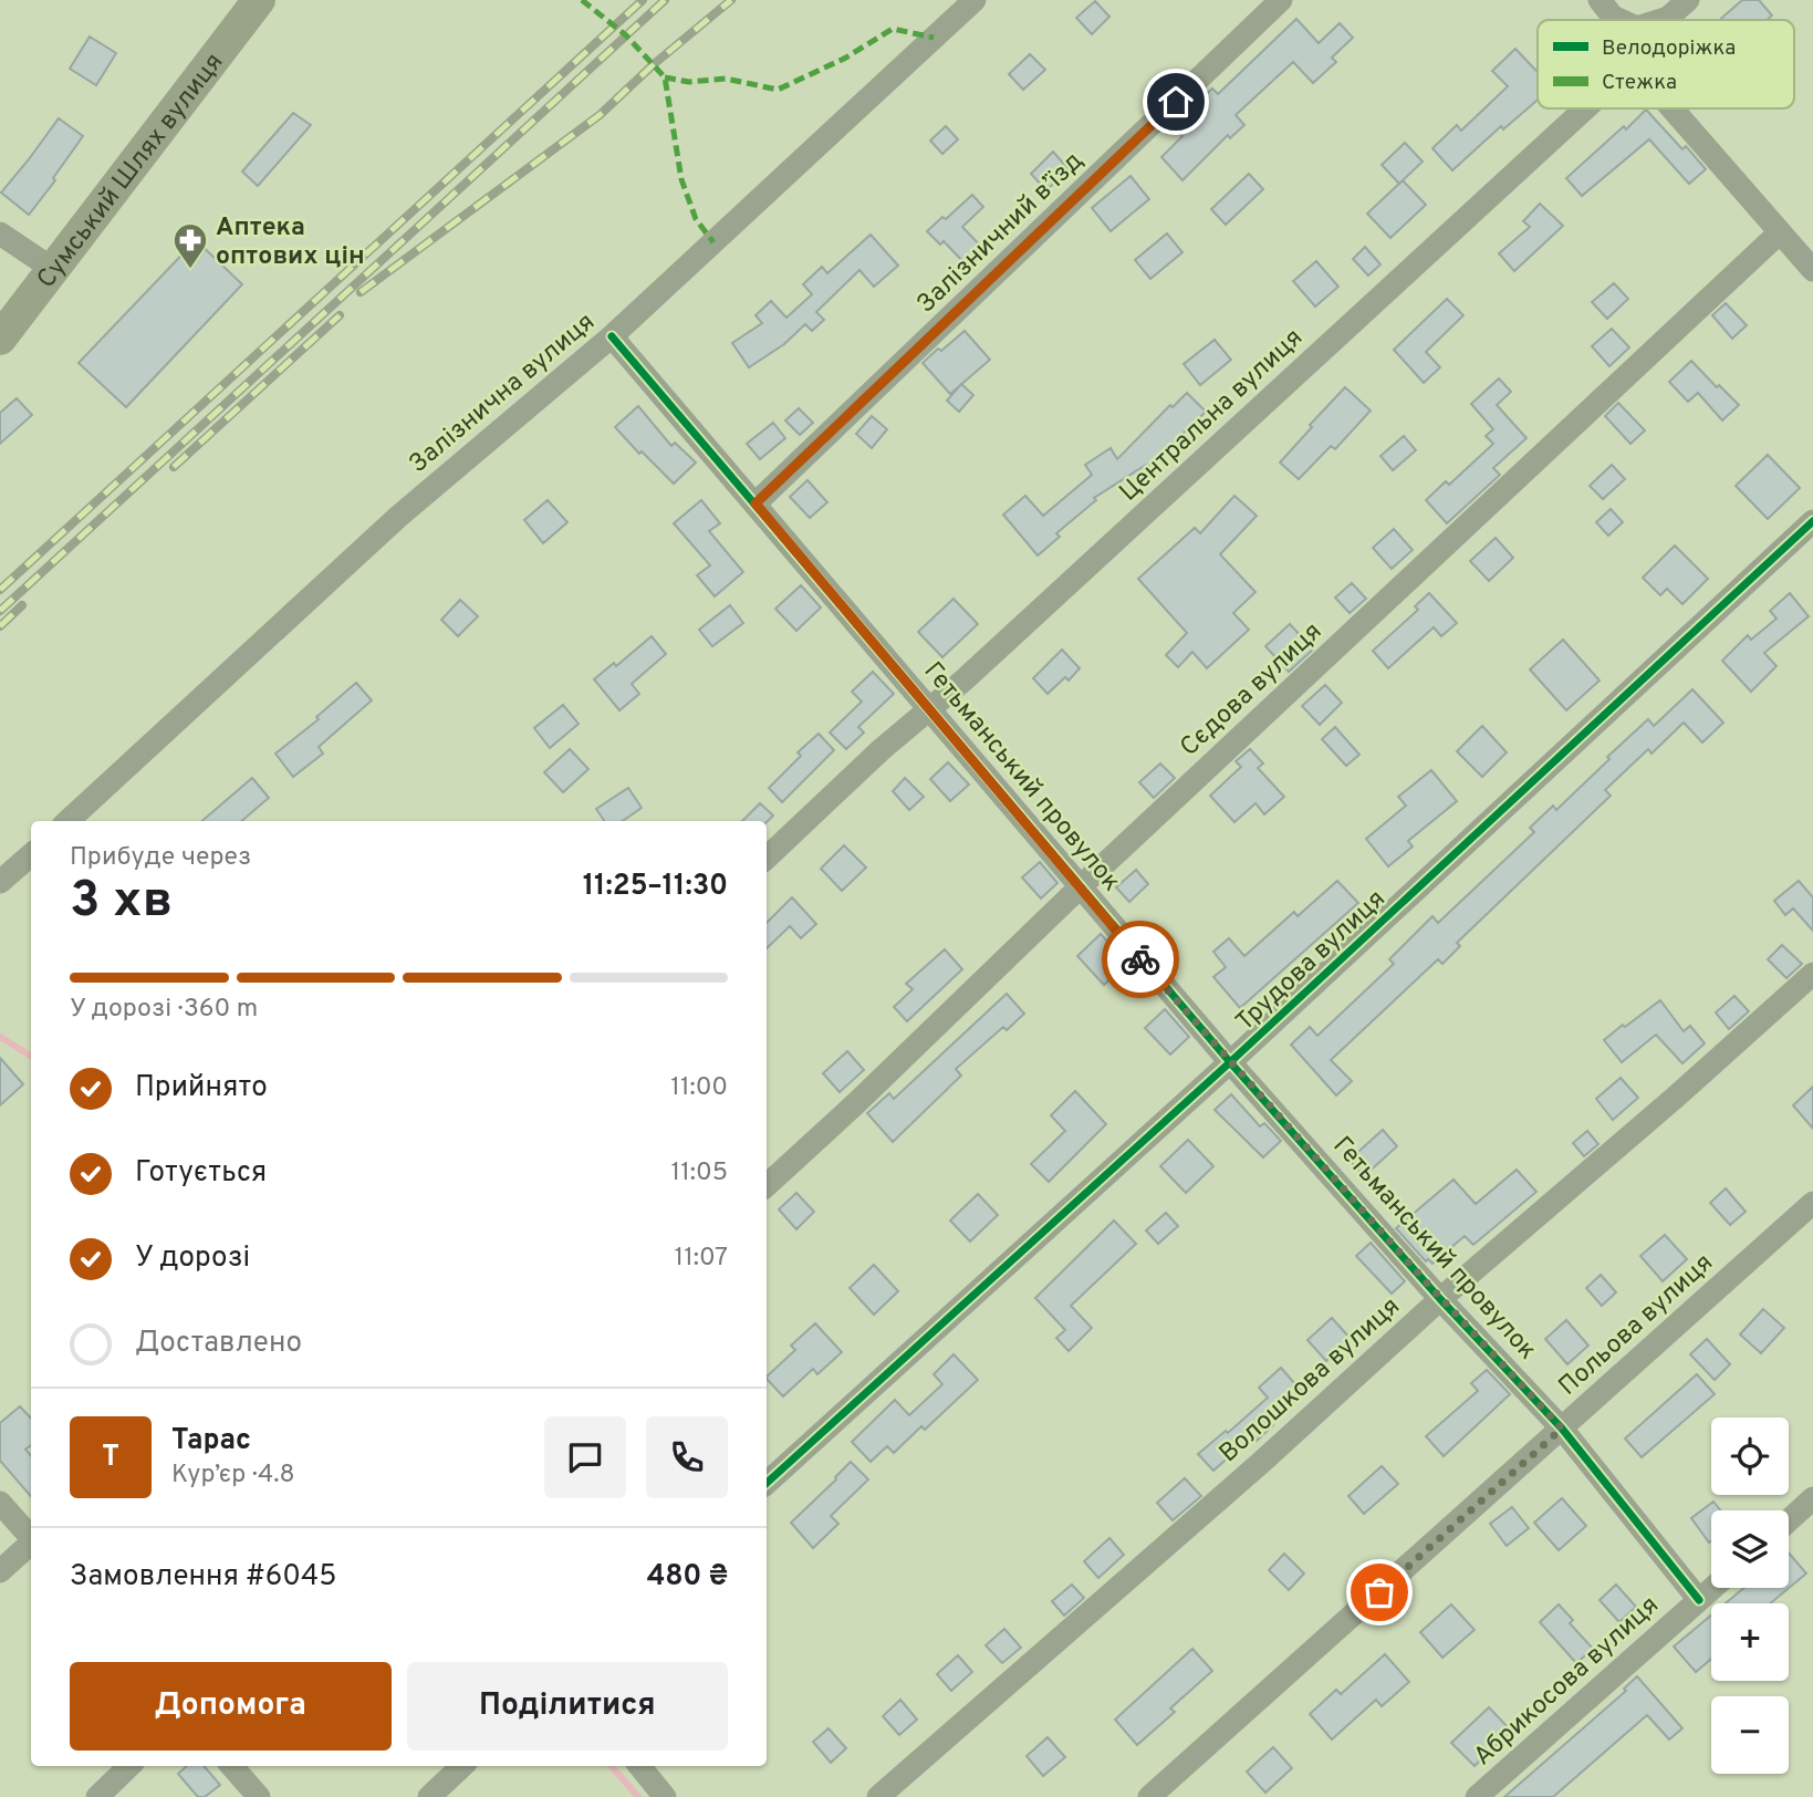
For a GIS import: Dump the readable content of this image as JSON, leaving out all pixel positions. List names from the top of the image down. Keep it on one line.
{"streets":{"main road":["Сумський Шлях вулиця"],"street":["Залізничний в’їзд","Залізнична вулиця","Центральна вулиця","Сєдова вулиця","Гетьманський провулок","Трудова вулиця","Польова вулиця","Волошкова вулиця","Абрикосова вулиця"]},"crossings":[["Залізничний в’їзд","Гетьманський провулок"],["Залізнична вулиця","Гетьманський провулок"],["Центральна вулиця","Гетьманський провулок"],["Сєдова вулиця","Гетьманський провулок"],["Гетьманський провулок","Трудова вулиця"],["Гетьманський провулок","Польова вулиця"],["Гетьманський провулок","Волошкова вулиця"],["Гетьманський провулок","Абрикосова вулиця"]],"places":{"pharmacy":["Аптека оптових цін"]},"legend":["Велодоріжка","Стежка"],"page":{"heading":["3 хв","Прибуде через","11:25–11:30"],"panel":["Тарас","Кур’єр · 4.8","Замовлення #6045","480 ₴"],"bar":"У дорозі · 360 m","list":[["Прийнято","11:00"],["Готується","11:05"],["У дорозі","11:07"],"Доставлено"],"round":"Т","map_buttons":["+","−"],"buttons":["Допомога","Поділитися"]}}
